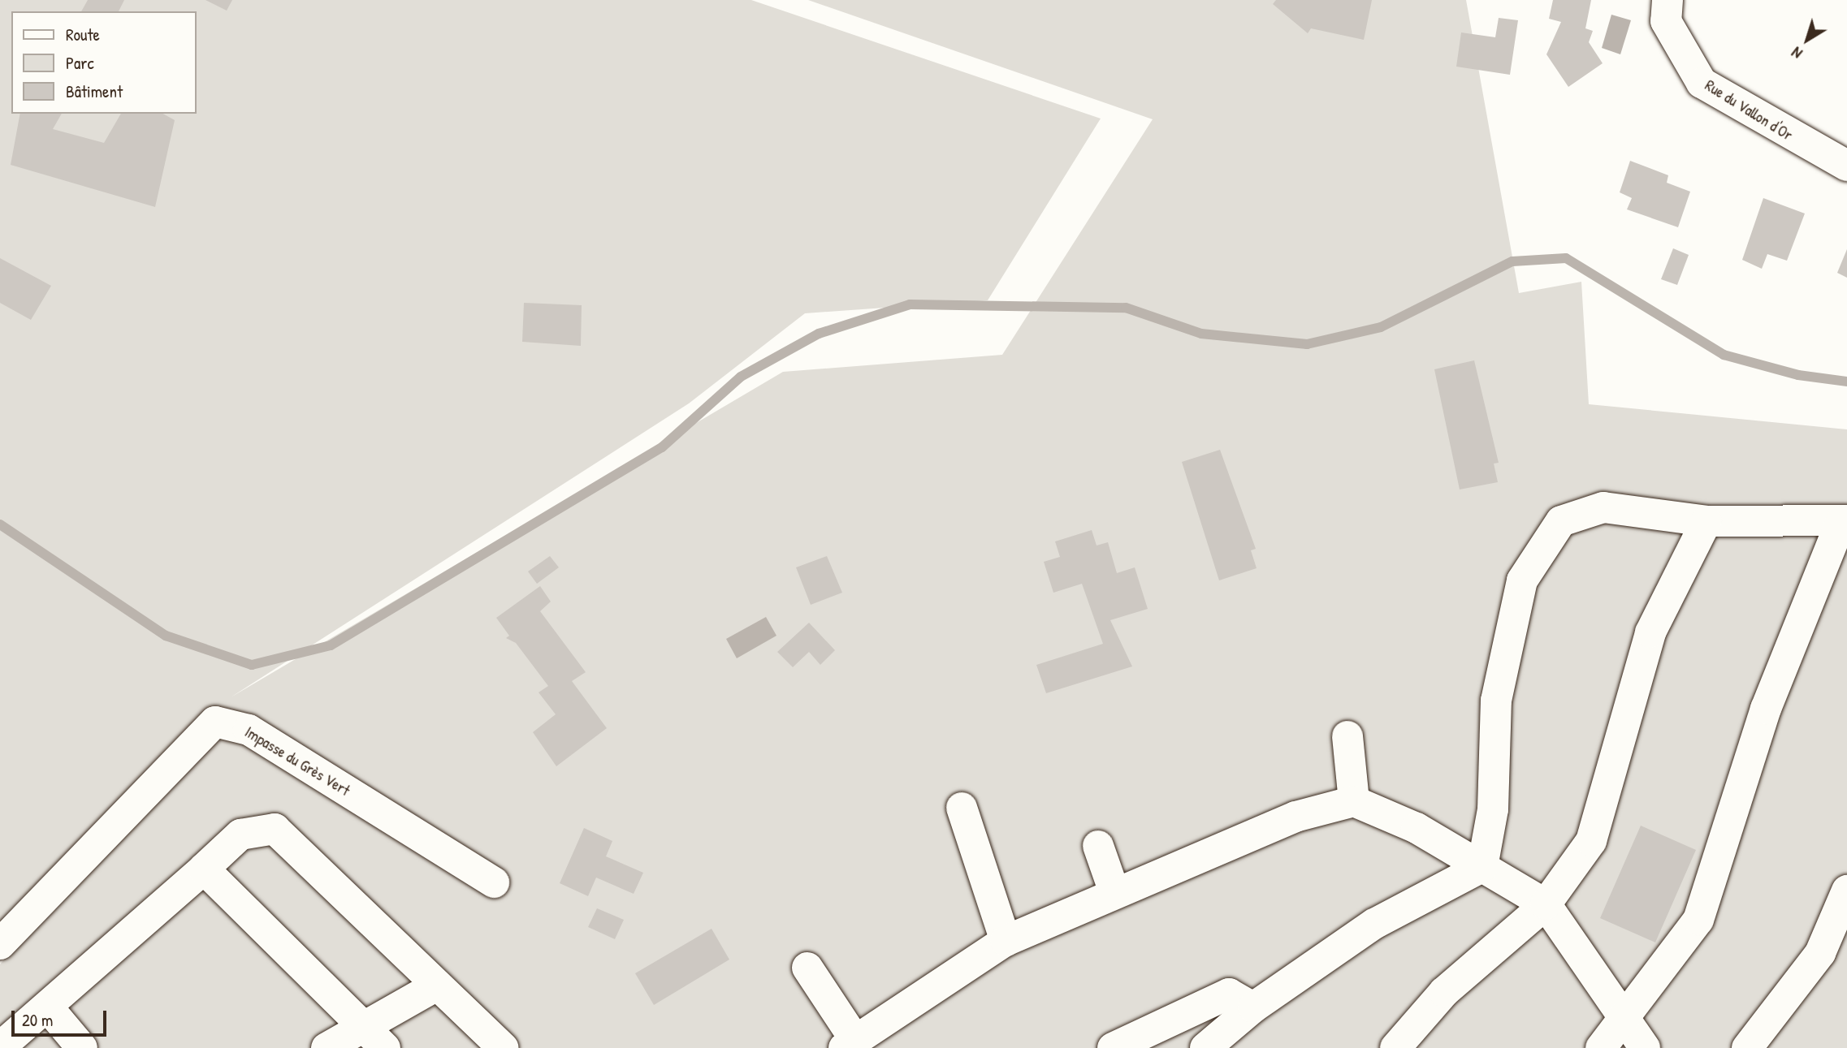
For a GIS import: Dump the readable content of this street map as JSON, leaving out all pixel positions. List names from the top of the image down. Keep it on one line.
{"streets":{"street":["Rue du Vallon d'Or","Impasse du Grès Vert"]},"legend":["Route","Parc","Bâtiment"],"scale_bar":"20 m","north":"bottom left"}
